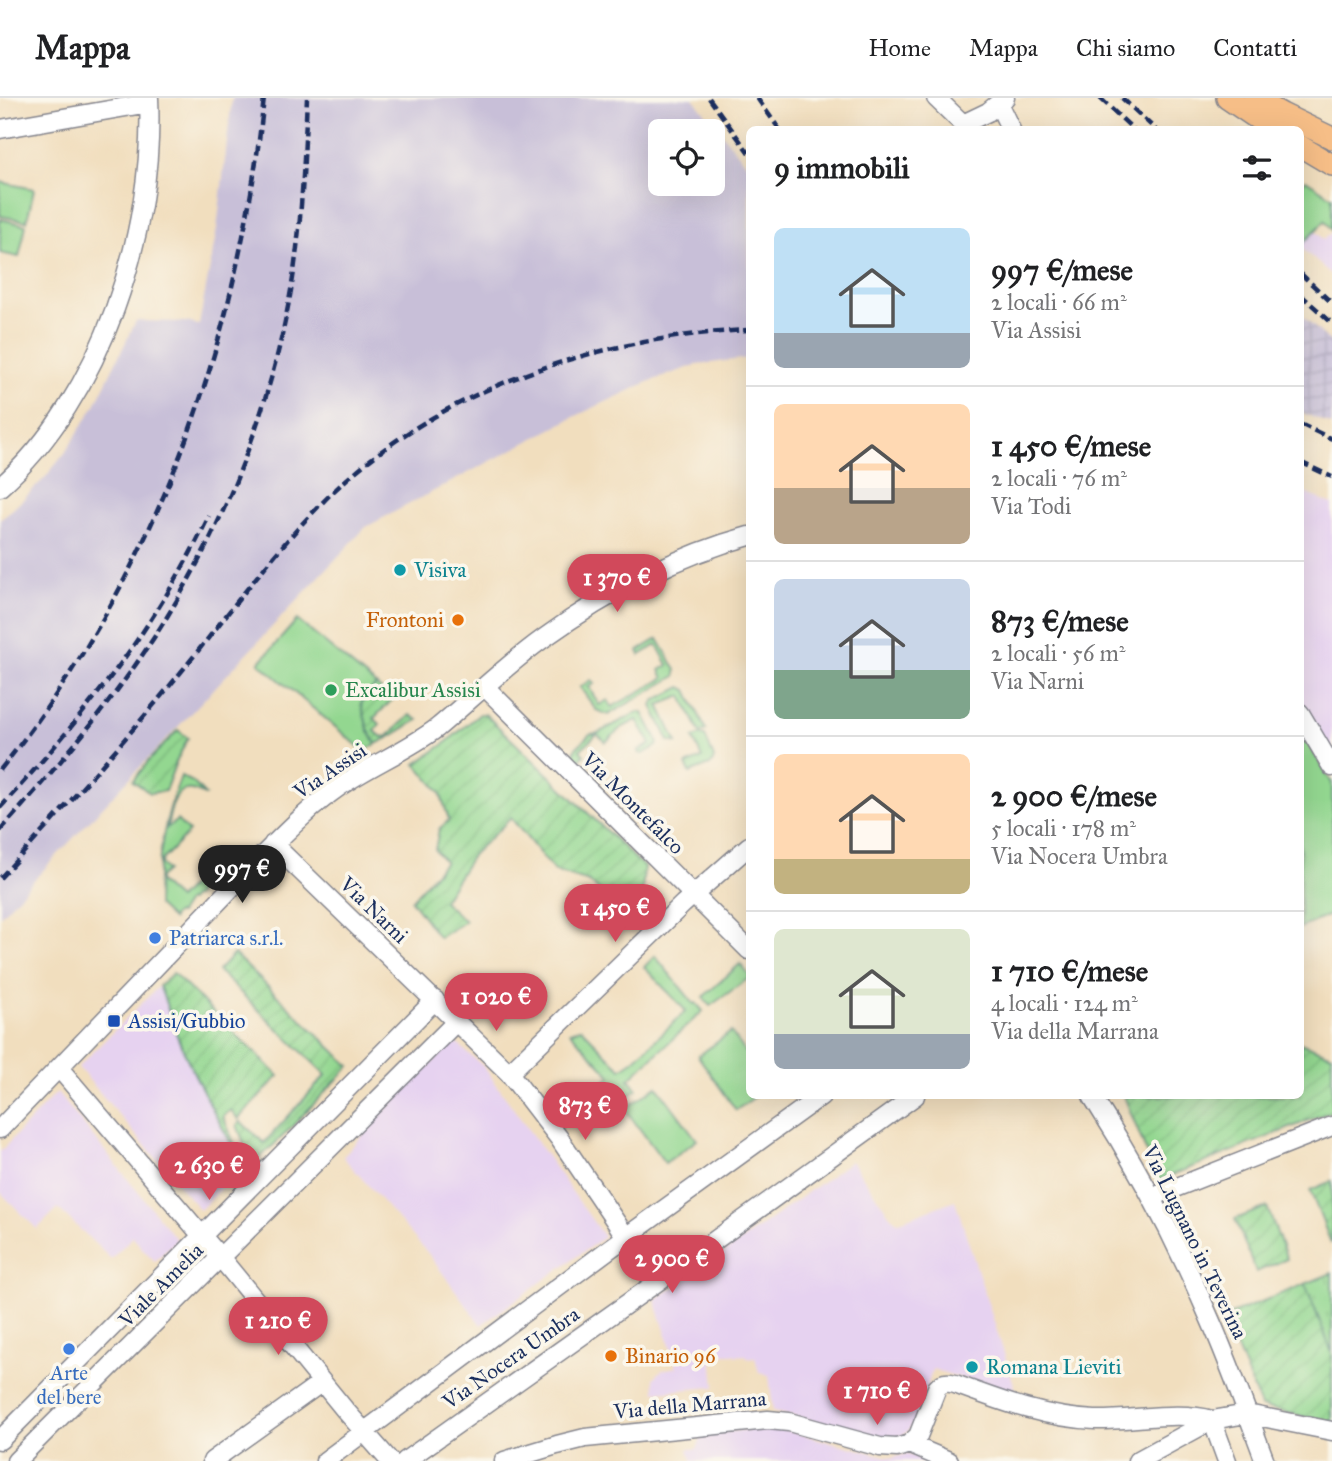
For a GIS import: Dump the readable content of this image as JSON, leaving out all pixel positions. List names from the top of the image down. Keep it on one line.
{"streets":{"street":["Via Assisi","Via Montefalco","Via Narni","Via Lugnano in Teverina","Viale Amelia","Via Nocera Umbra","Via della Marrana"]},"crossings":[["Via Assisi","Via Montefalco"],["Via Assisi","Via Narni"],["Via Narni","Viale Amelia"],["Via Narni","Via Nocera Umbra"]],"places":{"other":["Visiva","Frontoni","Excalibur Assisi","Patriarca s.r.l.","Arte del bere","Binario 96","Romana Lieviti"],"transit":["Assisi/Gubbio"]},"page":{"header":"Mappa","nav":["Home","Mappa","Chi siamo","Contatti"],"heading":"9 immobili","list":[{"name":"997 €/mese","note":"2 locali · 66 m² · Via Assisi"},{"name":"1 450 €/mese","note":"2 locali · 76 m² · Via Todi"},{"name":"873 €/mese","note":"2 locali · 56 m² · Via Narni"},{"name":"2 900 €/mese","note":"5 locali · 178 m² · Via Nocera Umbra"},{"name":"1 710 €/mese","note":"4 locali · 124 m² · Via della Marrana"}],"price":["1 370 €","997 €","1 450 €","1 020 €","873 €","2 630 €","2 900 €","1 210 €","1 710 €"]}}
